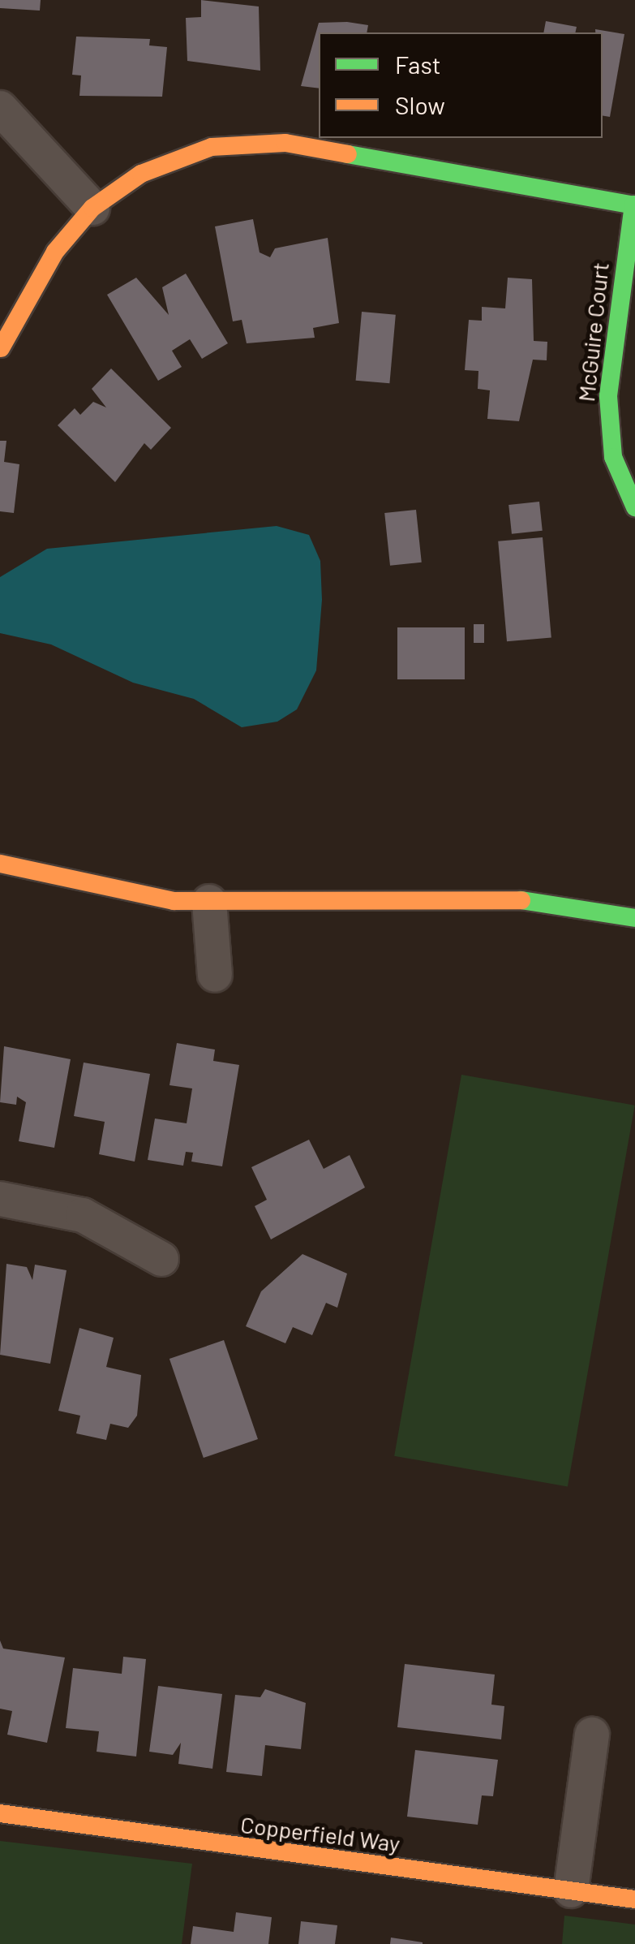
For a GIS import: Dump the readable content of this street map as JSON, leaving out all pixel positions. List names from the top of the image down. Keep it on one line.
{"streets":{"street":["McGuire Court","Copperfield Way"]},"legend":["Fast","Slow"]}
